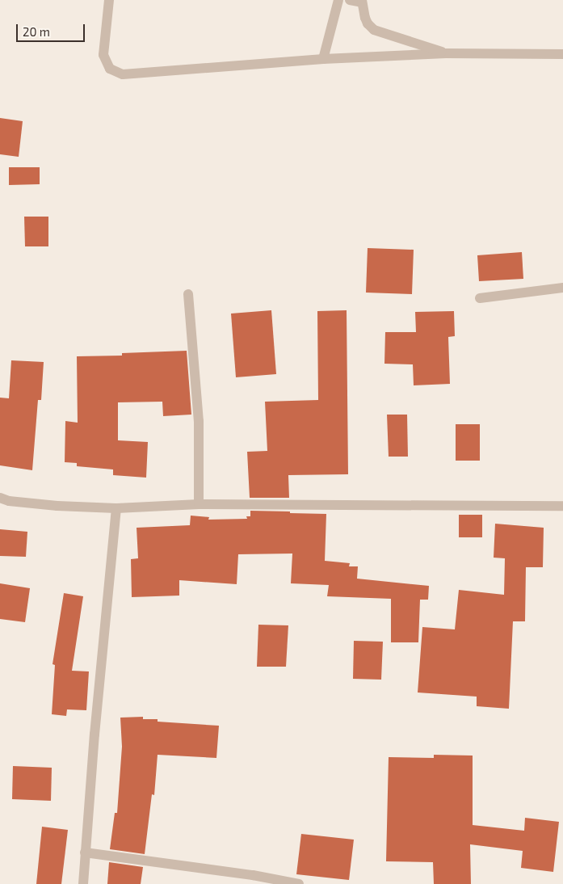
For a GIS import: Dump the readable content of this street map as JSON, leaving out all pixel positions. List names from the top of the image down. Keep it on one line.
{"scale_bar":"20 m"}
